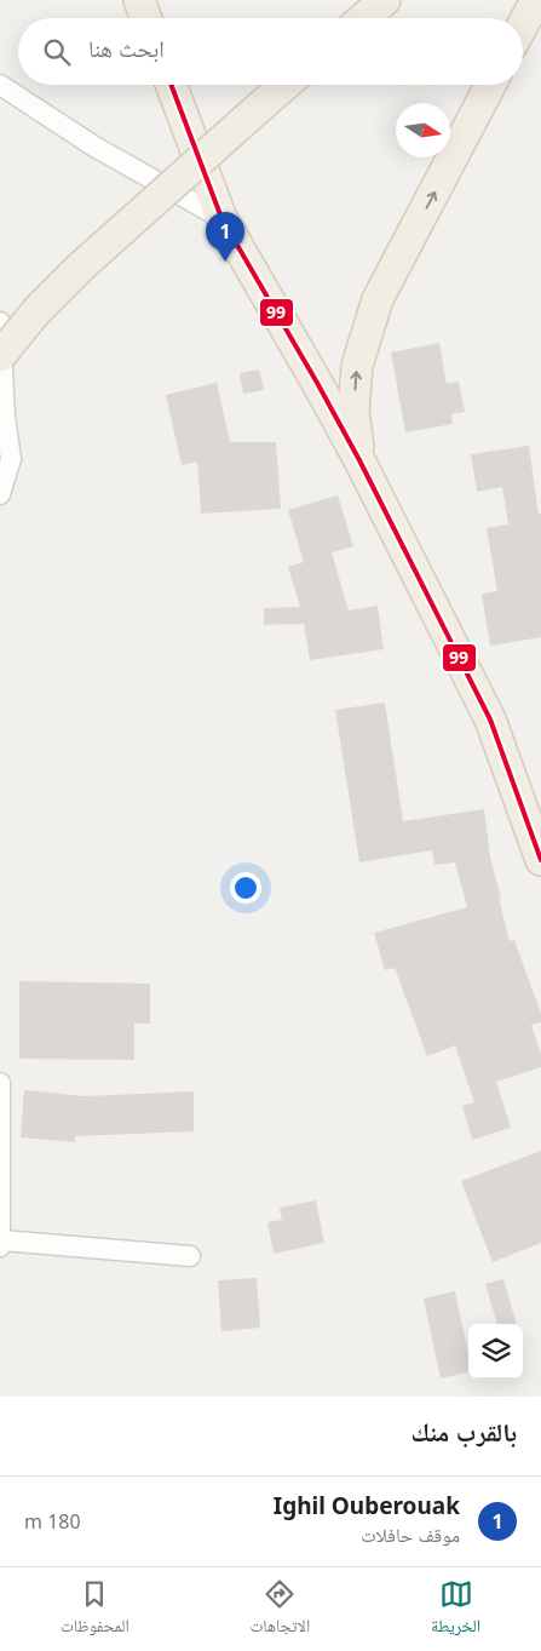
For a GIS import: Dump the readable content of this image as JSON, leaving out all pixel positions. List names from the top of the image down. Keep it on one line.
{"lines":["transit line 99"],"north":"right","page":{"search":"ابحث هنا","pins":"1","heading":"بالقرب منك","list":[{"mark":"1","name":"Ighil Ouberouak","note":"موقف حافلات","value":"180 m"}],"nav":["الخريطة","الاتجاهات","المحفوظات"]}}
